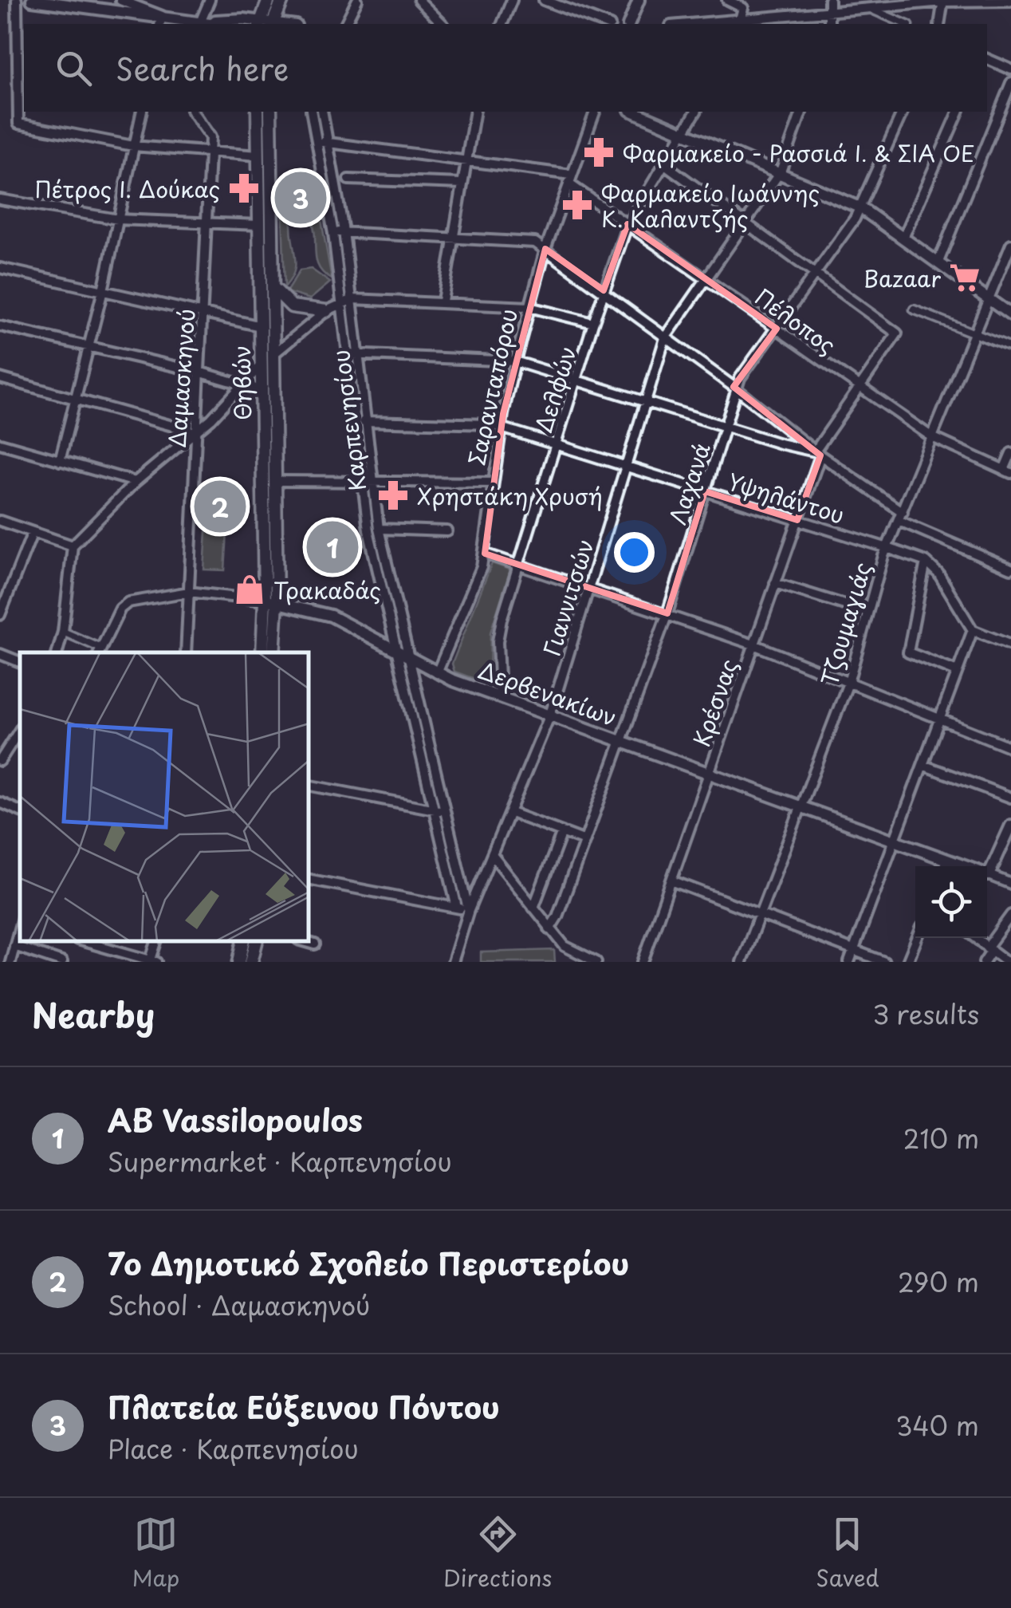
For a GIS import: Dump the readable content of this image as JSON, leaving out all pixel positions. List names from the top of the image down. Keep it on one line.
{"streets":{"main road":["Θηβών"],"street":["Πέλοπος","Δαμασκηνού","Σαρανταπόρου","Δελφών","Καρπενησίου","Λαχανά","Υψηλάντου","Γιαννιτσών","Τζουμαγιάς","Δερβενακίων","Κρέσνας"]},"crossings":[["Πέλοπος","Σαρανταπόρου"],["Πέλοπος","Δελφών"],["Πέλοπος","Λαχανά"],["Πέλοπος","Γιαννιτσών"],["Πέλοπος","Τζουμαγιάς"],["Πέλοπος","Κρέσνας"],["Δαμασκηνού","Δερβενακίων"],["Θηβών","Δερβενακίων"],["Σαρανταπόρου","Υψηλάντου"],["Σαρανταπόρου","Δερβενακίων"],["Δελφών","Υψηλάντου"],["Δελφών","Δερβενακίων"],["Καρπενησίου","Υψηλάντου"],["Καρπενησίου","Γιαννιτσών"],["Καρπενησίου","Δερβενακίων"],["Λαχανά","Υψηλάντου"],["Λαχανά","Δερβενακίων"],["Λαχανά","Κρέσνας"],["Υψηλάντου","Γιαννιτσών"],["Υψηλάντου","Τζουμαγιάς"],["Υψηλάντου","Κρέσνας"],["Γιαννιτσών","Δερβενακίων"],["Τζουμαγιάς","Δερβενακίων"],["Δερβενακίων","Κρέσνας"]],"places":{"pharmacy":["Φαρμακείο - Ρασσιά Ι. & ΣΙΑ ΟΕ","Πέτρος Ι. Δούκας","Φαρμακείο Ιωάννης Κ. Καλαντζής","Χρηστάκη Χρυσή"],"supermarket":["Bazaar"],"shop":["Τρακαδάς"]},"page":{"search":"Search here","pins":["3","2","1"],"heading":["Nearby","3 results"],"list":[{"mark":"1","name":"AB Vassilopoulos","note":"Supermarket · Καρπενησίου","value":"210 m"},{"mark":"2","name":"7ο Δημοτικό Σχολείο Περιστερίου","note":"School · Δαμασκηνού","value":"290 m"},{"mark":"3","name":"Πλατεία Εύξεινου Πόντου","note":"Place · Καρπενησίου","value":"340 m"}],"nav":["Map","Directions","Saved"]}}
